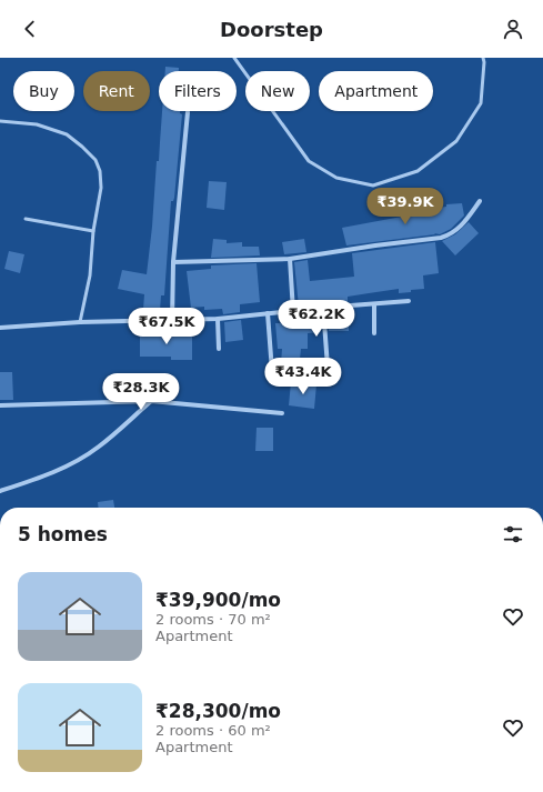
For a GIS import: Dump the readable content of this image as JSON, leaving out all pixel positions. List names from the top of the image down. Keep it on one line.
{"page":{"header":"Doorstep","chip":["Buy","Rent","Filters","New","Apartment"],"price":["₹39.9K","₹62.2K","₹67.5K","₹43.4K","₹28.3K"],"heading":"5 homes","list":[{"name":"₹39,900/mo","note":"2 rooms · 70 m² · Apartment"},{"name":"₹28,300/mo","note":"2 rooms · 60 m² · Apartment"}]}}
